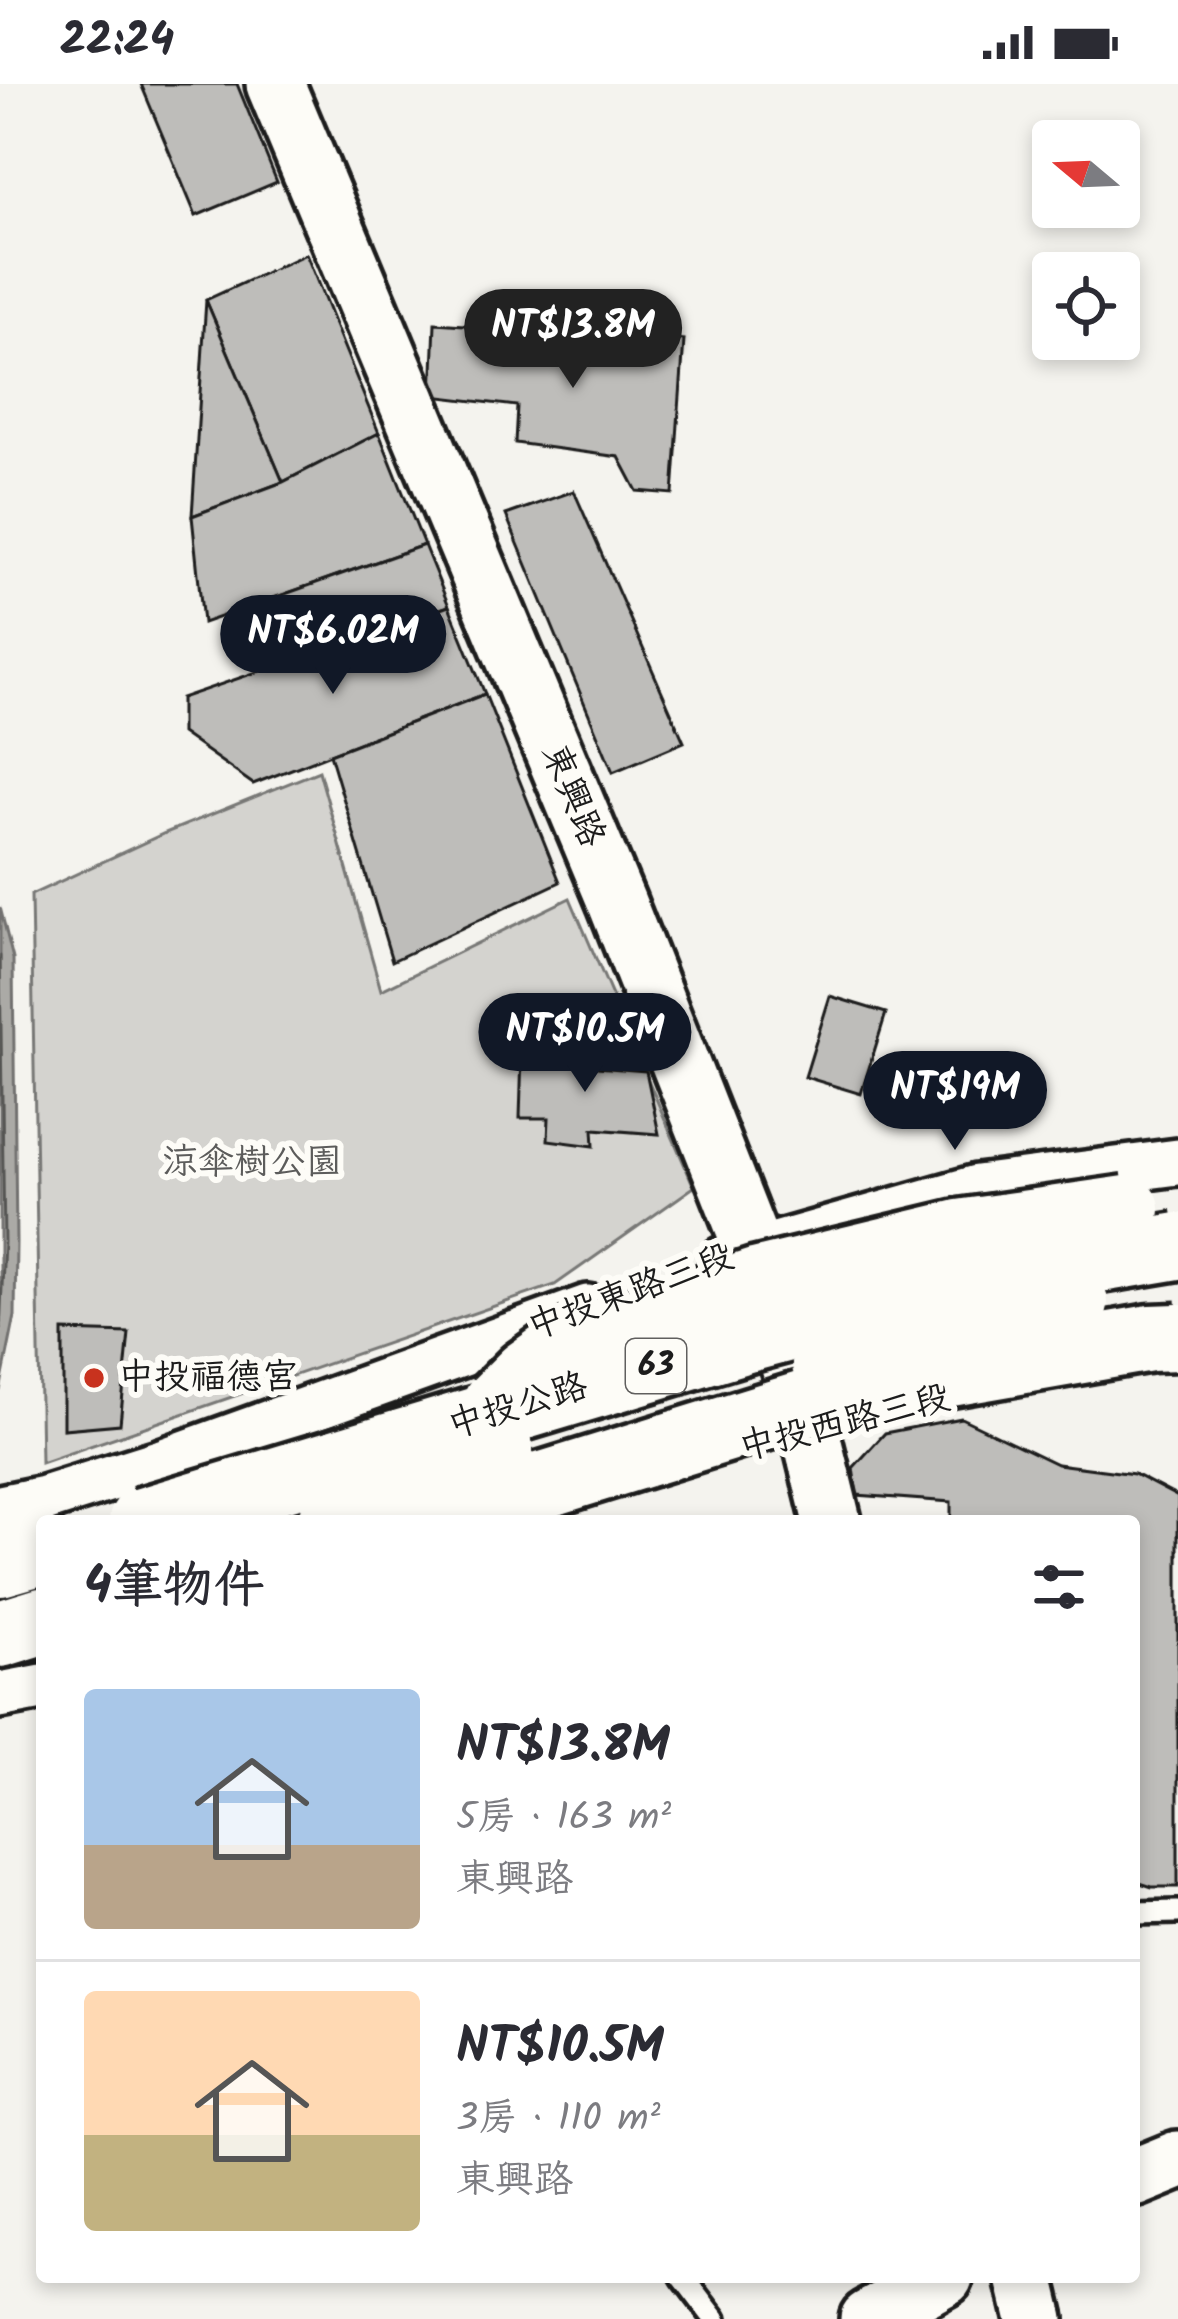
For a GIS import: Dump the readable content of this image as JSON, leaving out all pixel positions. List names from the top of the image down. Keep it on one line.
{"streets":{"main road":["63","中投公路"],"street":["東興路","中投東路三段","中投西路三段"]},"crossings":[["東興路","中投東路三段"],["東興路","中投西路三段"],["中投東路三段","中投公路"]],"parks":["涼傘樹公園"],"places":["中投福德宮"],"north":"left","page":{"status":"22:24","price":["NT$13.8M","NT$6.02M","NT$10.5M","NT$19M"],"heading":"4筆物件","list":[{"name":"NT$13.8M","note":"5房 · 163 m² · 東興路"},{"name":"NT$10.5M","note":"3房 · 110 m² · 東興路"}]}}
